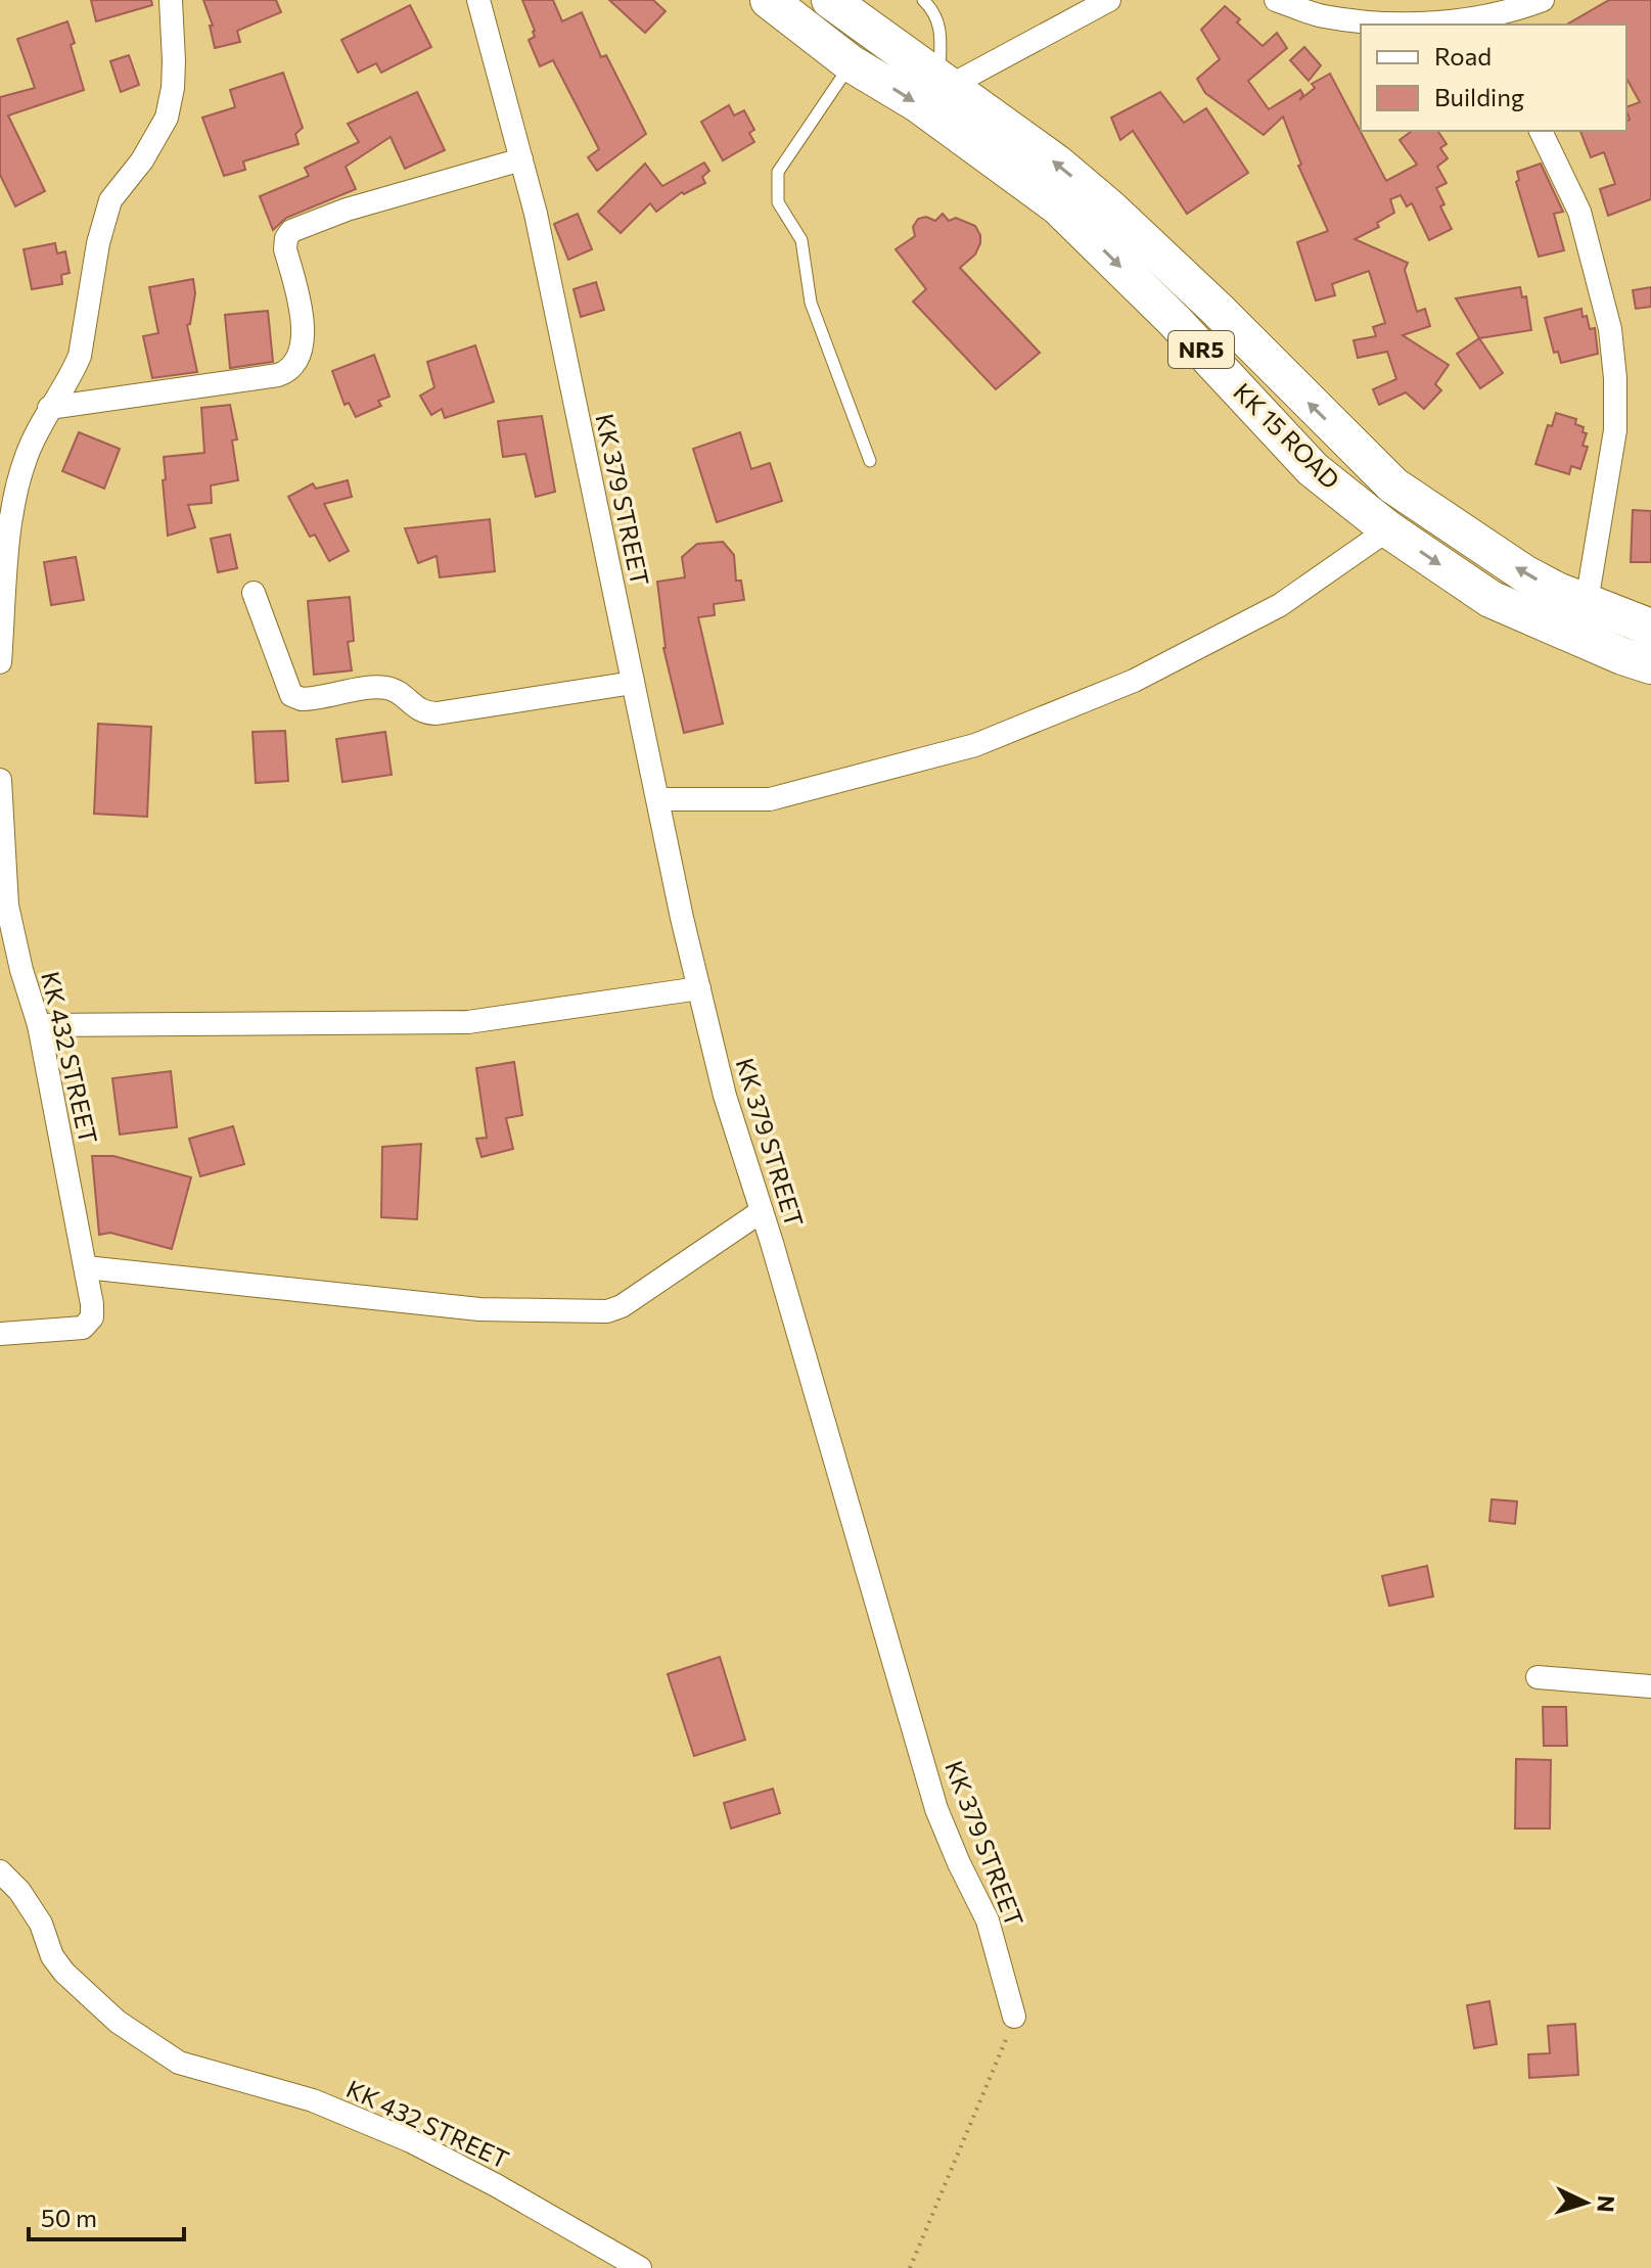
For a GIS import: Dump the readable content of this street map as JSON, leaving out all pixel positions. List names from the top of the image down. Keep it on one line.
{"streets":{"highway":["NR5","KK 15 ROAD"],"street":["KK 379 STREET","KK 432 STREET"]},"legend":["Road","Building"],"scale_bar":"50 m","north":"right"}
